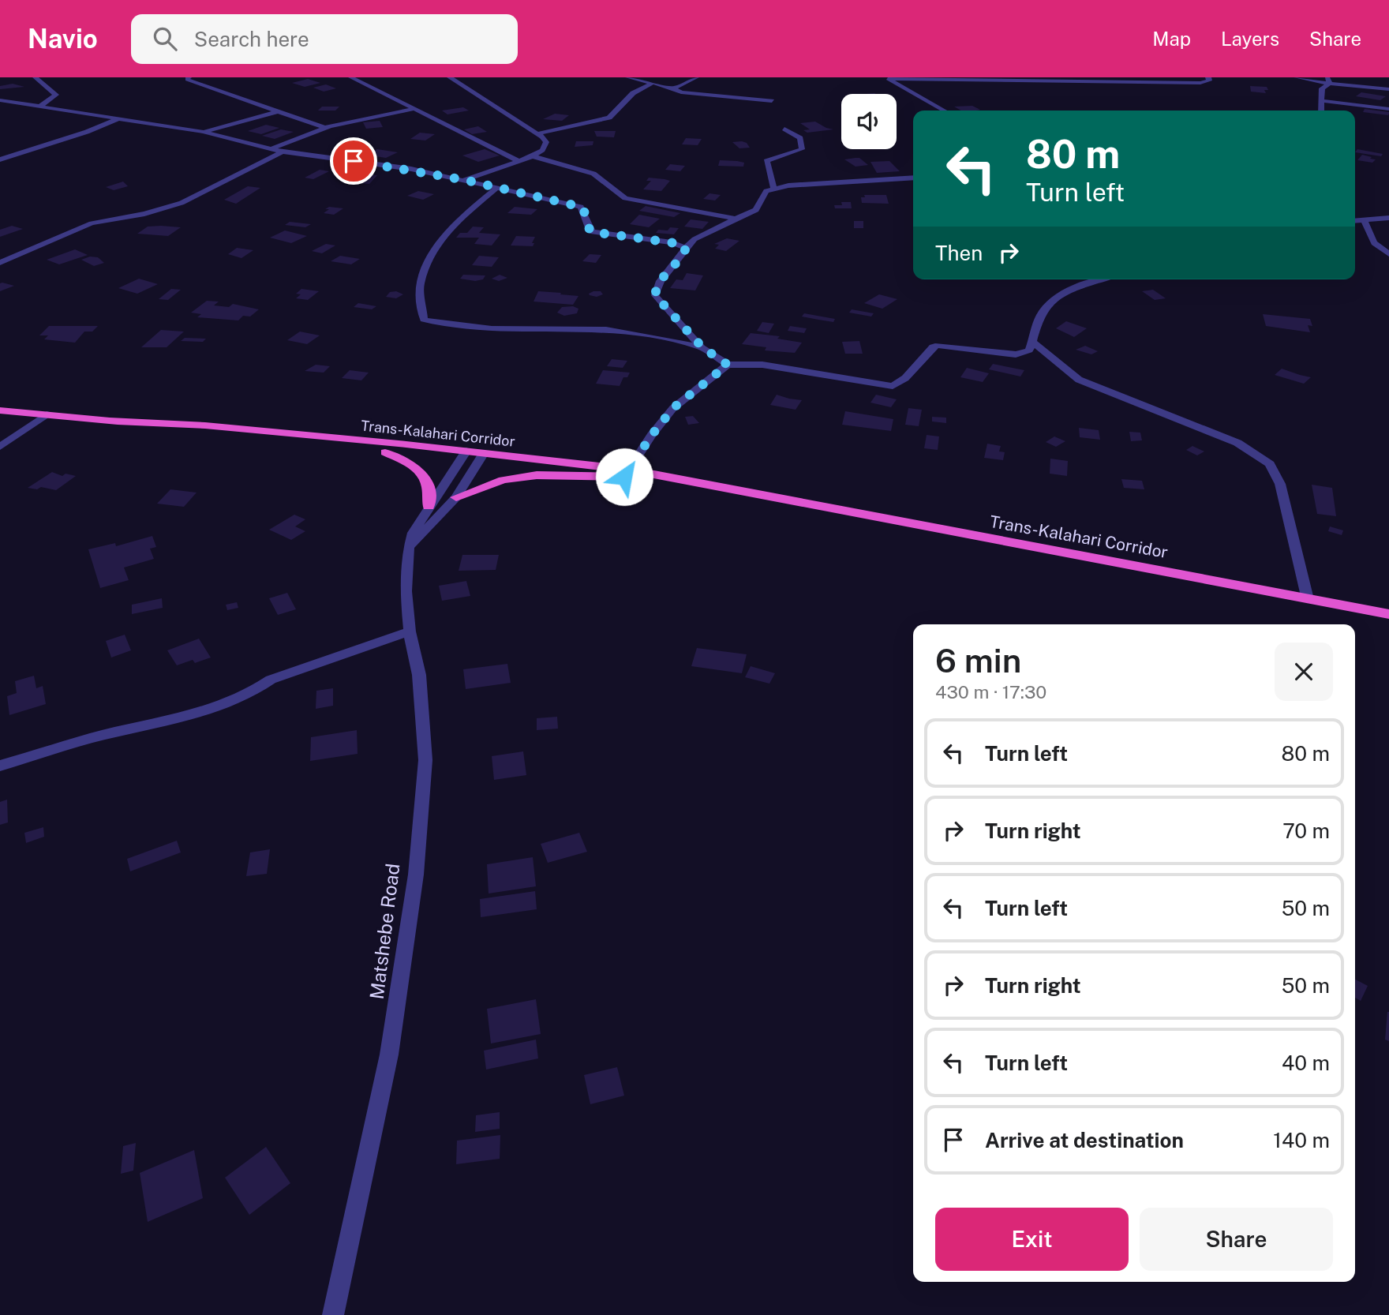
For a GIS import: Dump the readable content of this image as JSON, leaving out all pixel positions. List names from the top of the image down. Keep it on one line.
{"streets":{"highway":["Trans-Kalahari Corridor"],"street":["Matshebe Road"]},"page":{"header":"Navio","search":"Search here","nav":["Map","Layers","Share"],"turn":["80 m","Turn left"],"then":"Then","heading":["6 min","430 m · 17:30"],"list":[{"name":"Turn left","value":"80 m"},{"name":"Turn right","value":"70 m"},{"name":"Turn left","value":"50 m"},{"name":"Turn right","value":"50 m"},{"name":"Turn left","value":"40 m"},{"name":"Arrive at destination","value":"140 m"}],"buttons":["Exit","Share"]}}
